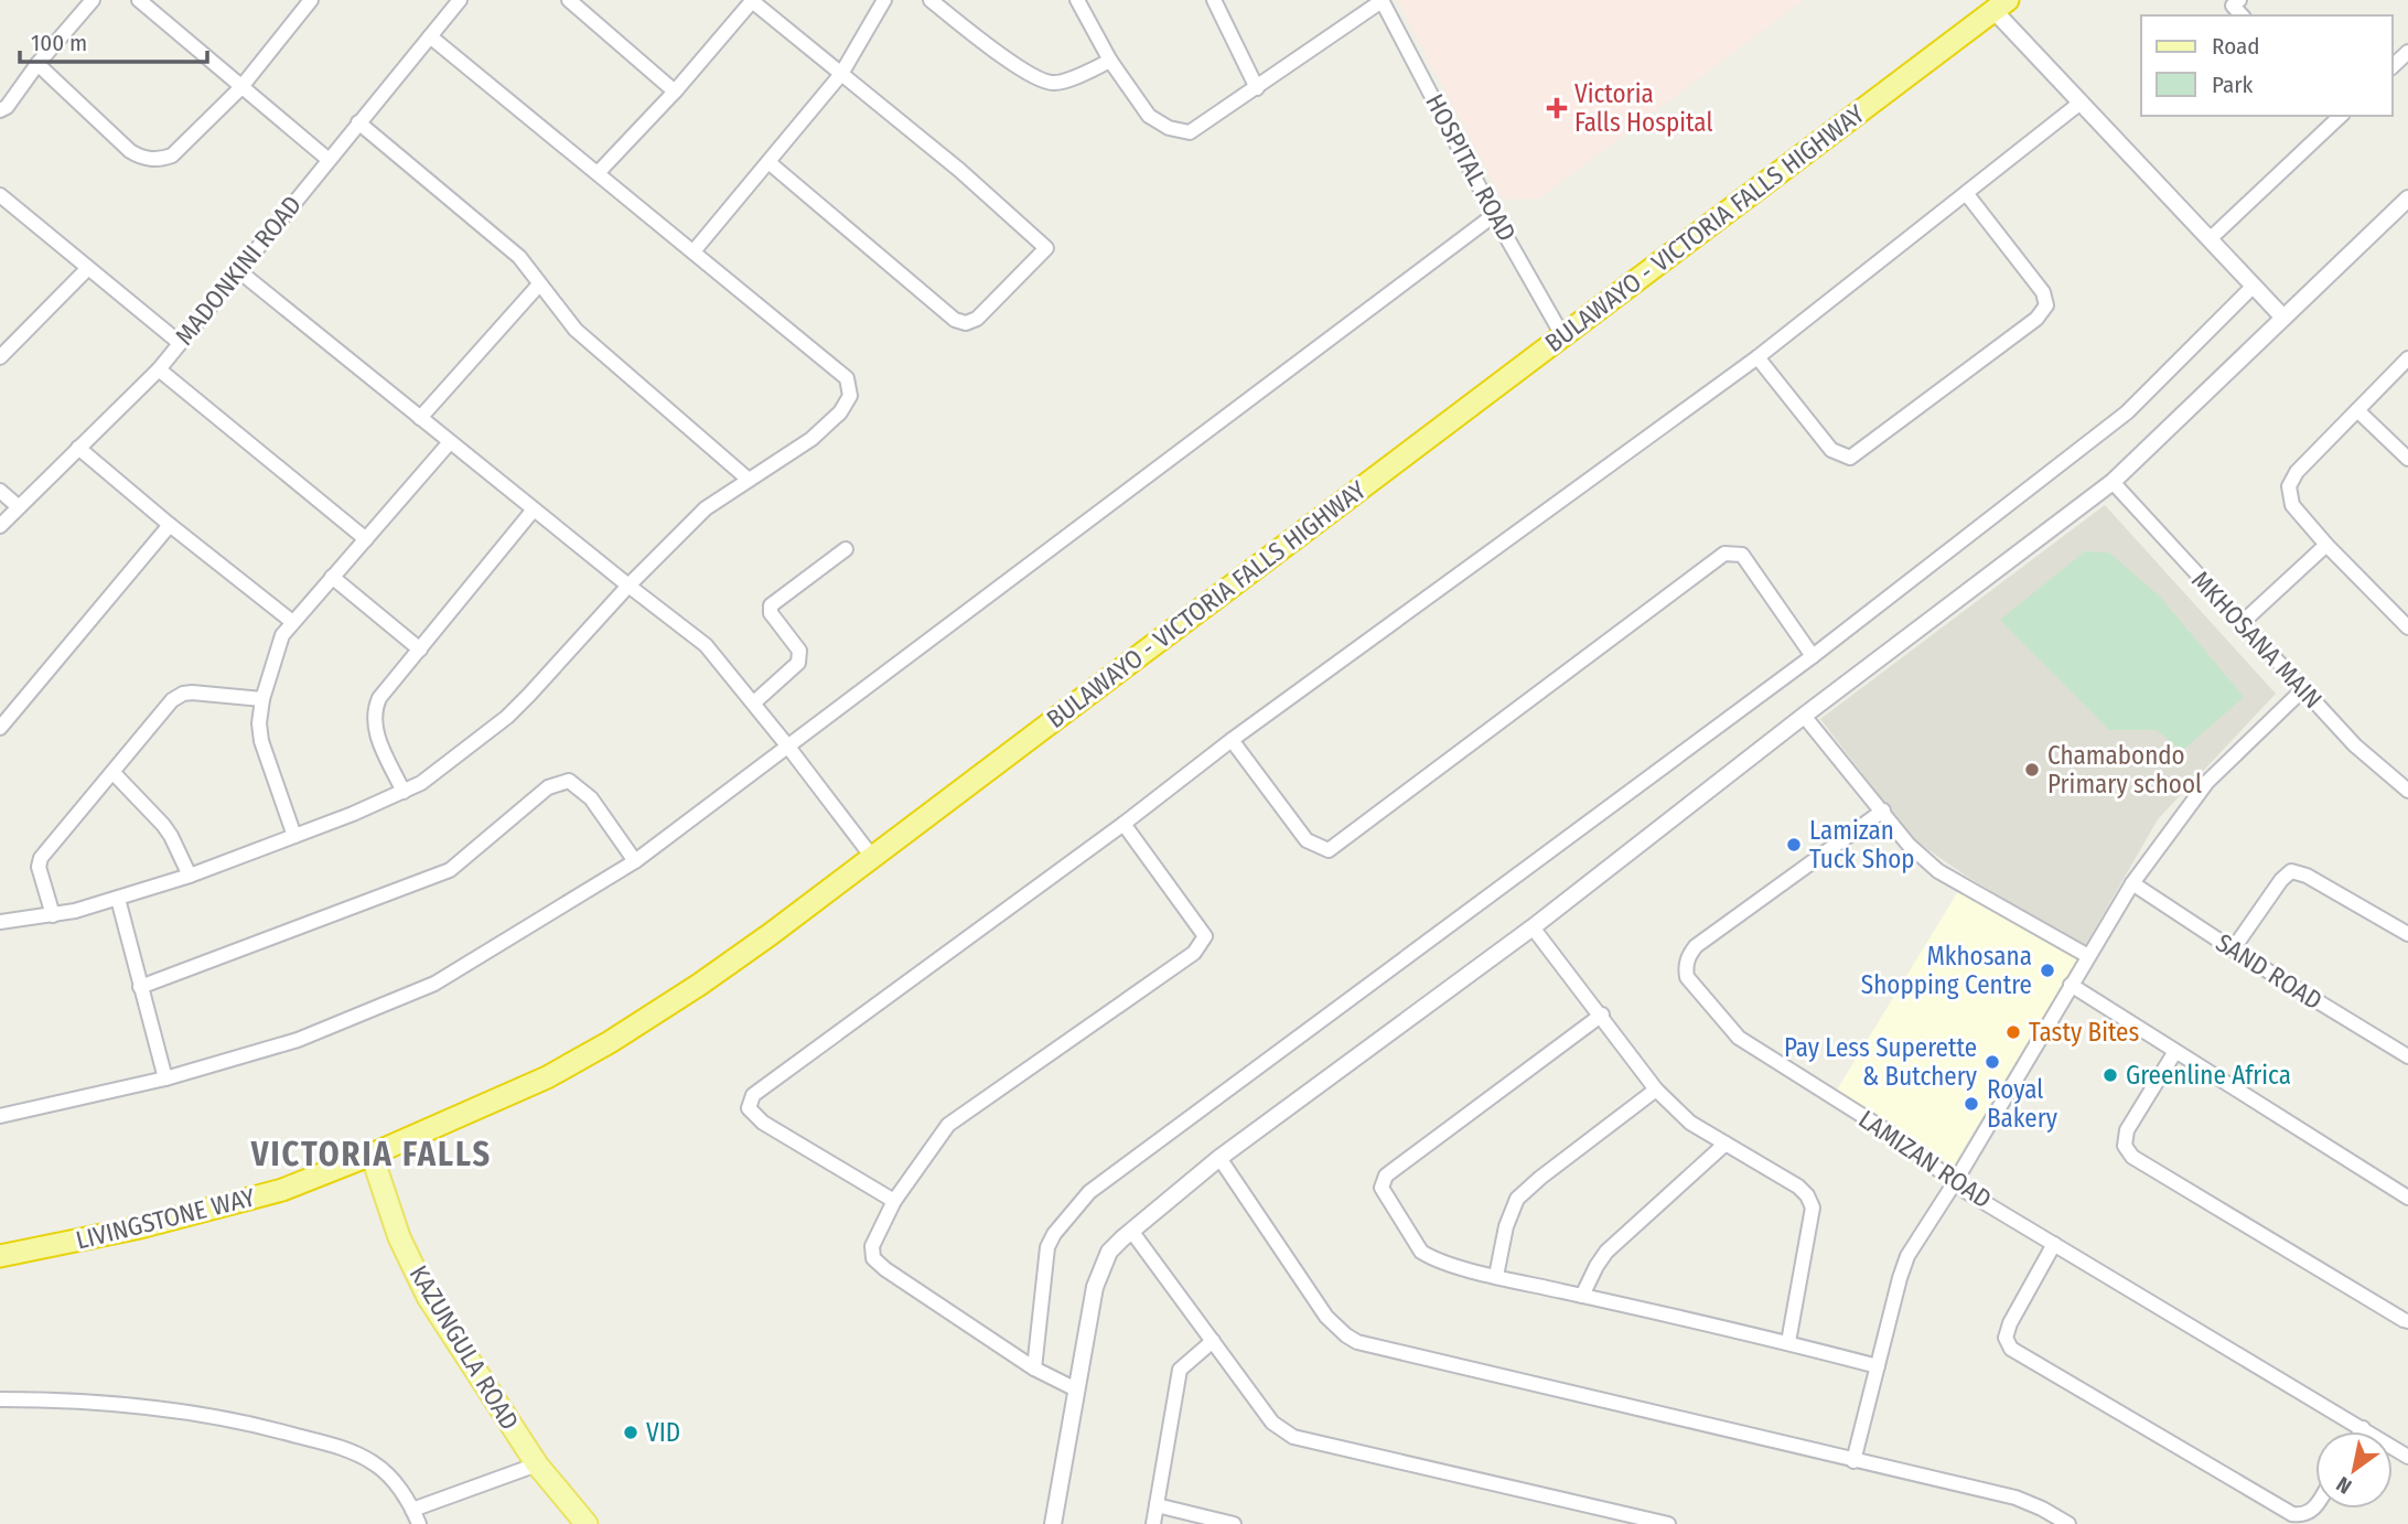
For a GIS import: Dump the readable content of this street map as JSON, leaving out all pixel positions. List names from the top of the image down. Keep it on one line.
{"streets":{"highway":["BULAWAYO - VICTORIA FALLS HIGHWAY","LIVINGSTONE WAY"],"main road":["KAZUNGULA ROAD"],"street":["HOSPITAL ROAD","MADONKINI ROAD","MKHOSANA MAIN","SAND ROAD","LAMIZAN ROAD"]},"crossings":[["HOSPITAL ROAD","BULAWAYO - VICTORIA FALLS HIGHWAY"],["BULAWAYO - VICTORIA FALLS HIGHWAY","LIVINGSTONE WAY"],["BULAWAYO - VICTORIA FALLS HIGHWAY","KAZUNGULA ROAD"],["LIVINGSTONE WAY","KAZUNGULA ROAD"]],"districts":["VICTORIA FALLS"],"places":{"health":["Victoria Falls Hospital"],"other":["Chamabondo Primary school","Lamizan Tuck Shop","Mkhosana Shopping Centre","Tasty Bites","Pay Less Superette & Butchery","Greenline Africa","Royal Bakery","VID"]},"legend":["Road","Park"],"scale_bar":"100 m","north":"bottom left"}
